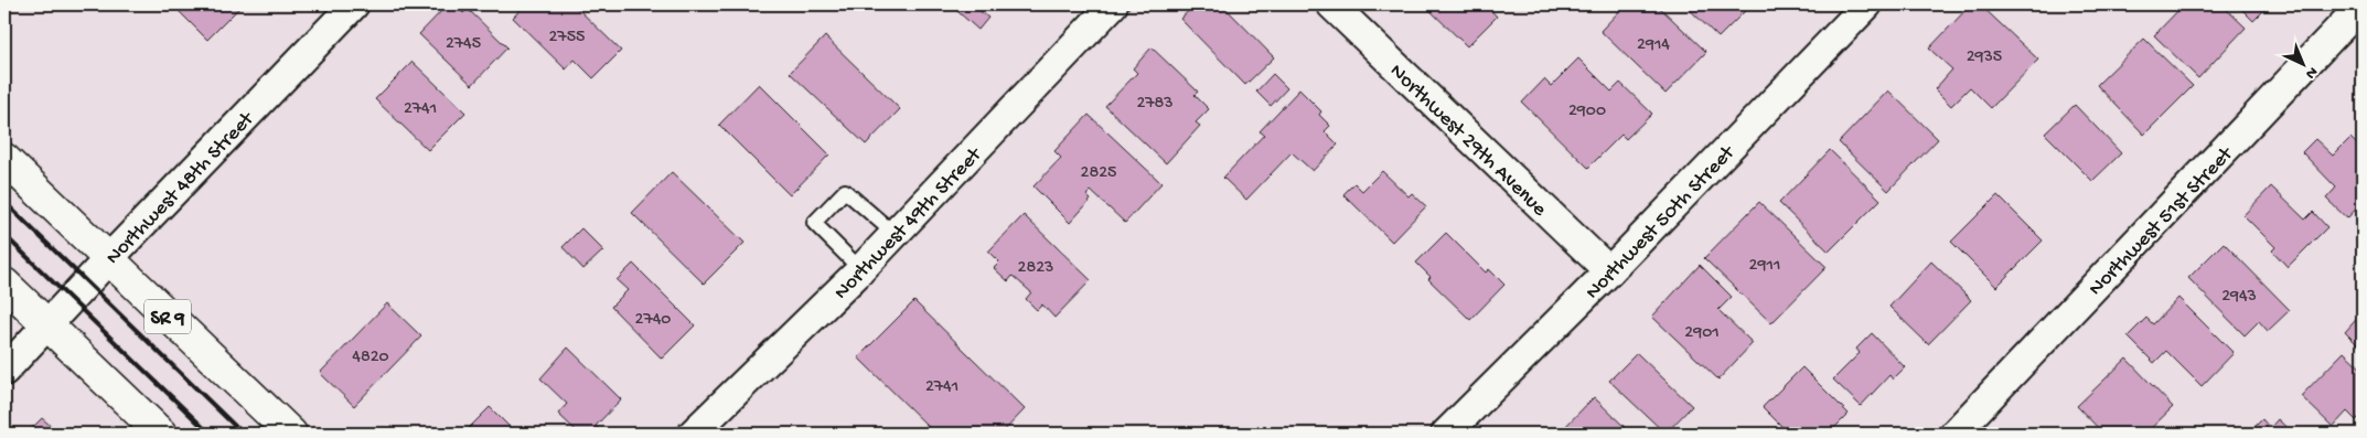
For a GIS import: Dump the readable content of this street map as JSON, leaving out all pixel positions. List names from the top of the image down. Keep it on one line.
{"streets":{"main road":["SR 9"],"street":["Northwest 29th Avenue","Northwest 48th Street","Northwest 51st Street","Northwest 50th Street","Northwest 49th Street"]},"crossings":[["Northwest 29th Avenue","Northwest 50th Street"],["Northwest 48th Street","SR 9"]],"house_numbers":["2755","2745","2914","2935","2783","2741","2900","2825","2911","2823","2943","2740","2901","4820","2741"],"north":"bottom right"}
